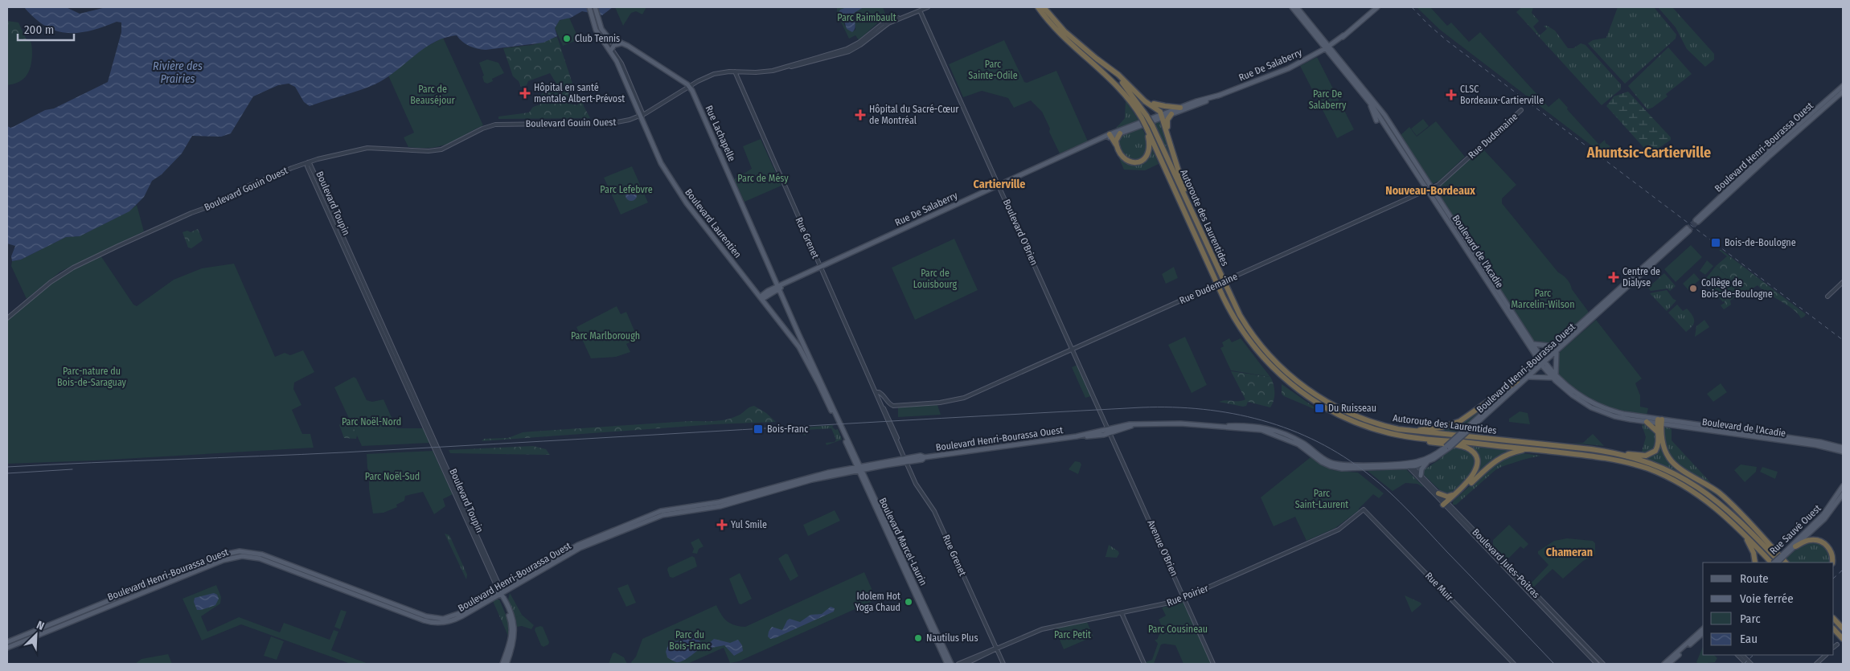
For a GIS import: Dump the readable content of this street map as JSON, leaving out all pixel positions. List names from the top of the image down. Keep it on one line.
{"streets":{"highway":["Autoroute des Laurentides"],"main road":["Rue De Salaberry","Rue Lachapelle","Boulevard Henri-Bourassa Ouest","Boulevard Laurentien","Boulevard de l'Acadie","Rue Sauvé Ouest","Boulevard Marcel-Laurin"],"street":["Boulevard Gouin Ouest","Rue Dudemaine","Boulevard Toupin","Boulevard O'Brien","Rue Grenet","Avenue O'Brien","Boulevard Jules-Poitras","Rue Muir","Rue Poirier"]},"crossings":[["Rue De Salaberry","Rue Lachapelle"],["Rue De Salaberry","Boulevard Laurentien"],["Rue De Salaberry","Boulevard O'Brien"],["Rue De Salaberry","Rue Grenet"],["Rue De Salaberry","Boulevard de l'Acadie"],["Boulevard Gouin Ouest","Rue Lachapelle"],["Boulevard Gouin Ouest","Boulevard Toupin"],["Boulevard Gouin Ouest","Boulevard Laurentien"],["Boulevard Gouin Ouest","Boulevard O'Brien"],["Boulevard Gouin Ouest","Rue Grenet"],["Rue Lachapelle","Boulevard Laurentien"],["Rue Lachapelle","Boulevard Marcel-Laurin"],["Rue Dudemaine","Boulevard O'Brien"],["Rue Dudemaine","Rue Grenet"],["Rue Dudemaine","Boulevard de l'Acadie"],["Boulevard Henri-Bourassa Ouest","Boulevard Toupin"],["Boulevard Henri-Bourassa Ouest","Boulevard O'Brien"],["Boulevard Henri-Bourassa Ouest","Rue Grenet"],["Boulevard Henri-Bourassa Ouest","Boulevard de l'Acadie"],["Boulevard Henri-Bourassa Ouest","Boulevard Marcel-Laurin"],["Boulevard Henri-Bourassa Ouest","Avenue O'Brien"],["Boulevard Henri-Bourassa Ouest","Boulevard Jules-Poitras"],["Boulevard Laurentien","Boulevard Marcel-Laurin"],["Boulevard O'Brien","Avenue O'Brien"],["Rue Grenet","Rue Poirier"],["Avenue O'Brien","Rue Poirier"],["Rue Muir","Rue Poirier"]],"districts":["Ahuntsic-Cartierville","Cartierville","Nouveau-Bordeaux","Chameran"],"water":["Rivière des Prairies"],"parks":["Parc Raimbault","Parc Sainte-Odile","Parc de Beauséjour","Parc De Salaberry","Parc de Mésy","Parc Lefebvre","Parc de Louisbourg","Parc Marcelin-Wilson","Parc Marlborough","Parc-nature du Bois-de-Saraguay","Parc Noël-Nord","Parc Noël-Sud","Parc Saint-Laurent","Parc Cousineau","Parc du Bois-Franc","Parc Petit"],"places":{"other":["Club Tennis","Collège de Bois-de-Boulogne","Idolem Hot Yoga Chaud","Nautilus Plus"],"health":["Hôpital en santé mentale Albert-Prévost","CLSC Bordeaux-Cartierville","Hôpital du Sacré-Cœur de Montréal","Centre de Dialyse","Yul Smile"],"transit":["Bois-de-Boulogne","Du Ruisseau","Bois-Franc"]},"legend":["Route","Voie ferrée","Parc","Eau"],"scale_bar":"200 m","north":"top right"}
